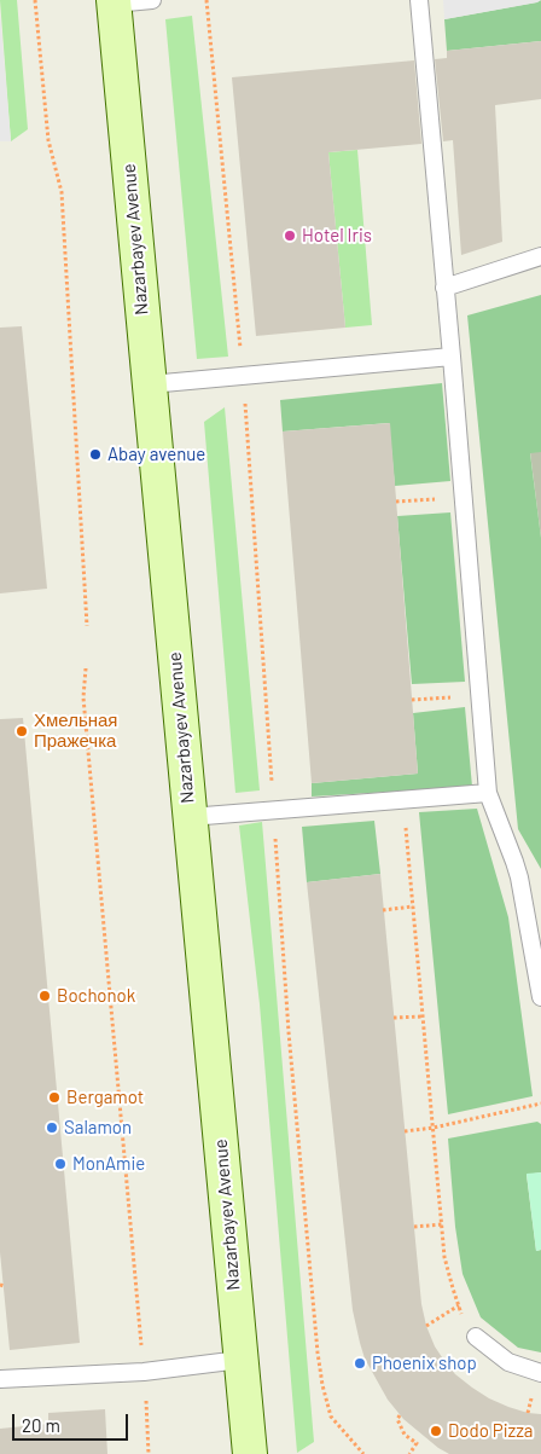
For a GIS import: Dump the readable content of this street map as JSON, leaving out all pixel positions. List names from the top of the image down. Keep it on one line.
{"streets":{"main road":["Nazarbayev Avenue"]},"places":["Hotel Iris","Abay avenue","Хмельная Пражечка","Bochonok","Bergamot","Salamon","MonAmie","Phoenix shop","Dodo Pizza"],"scale_bar":"20 m"}
